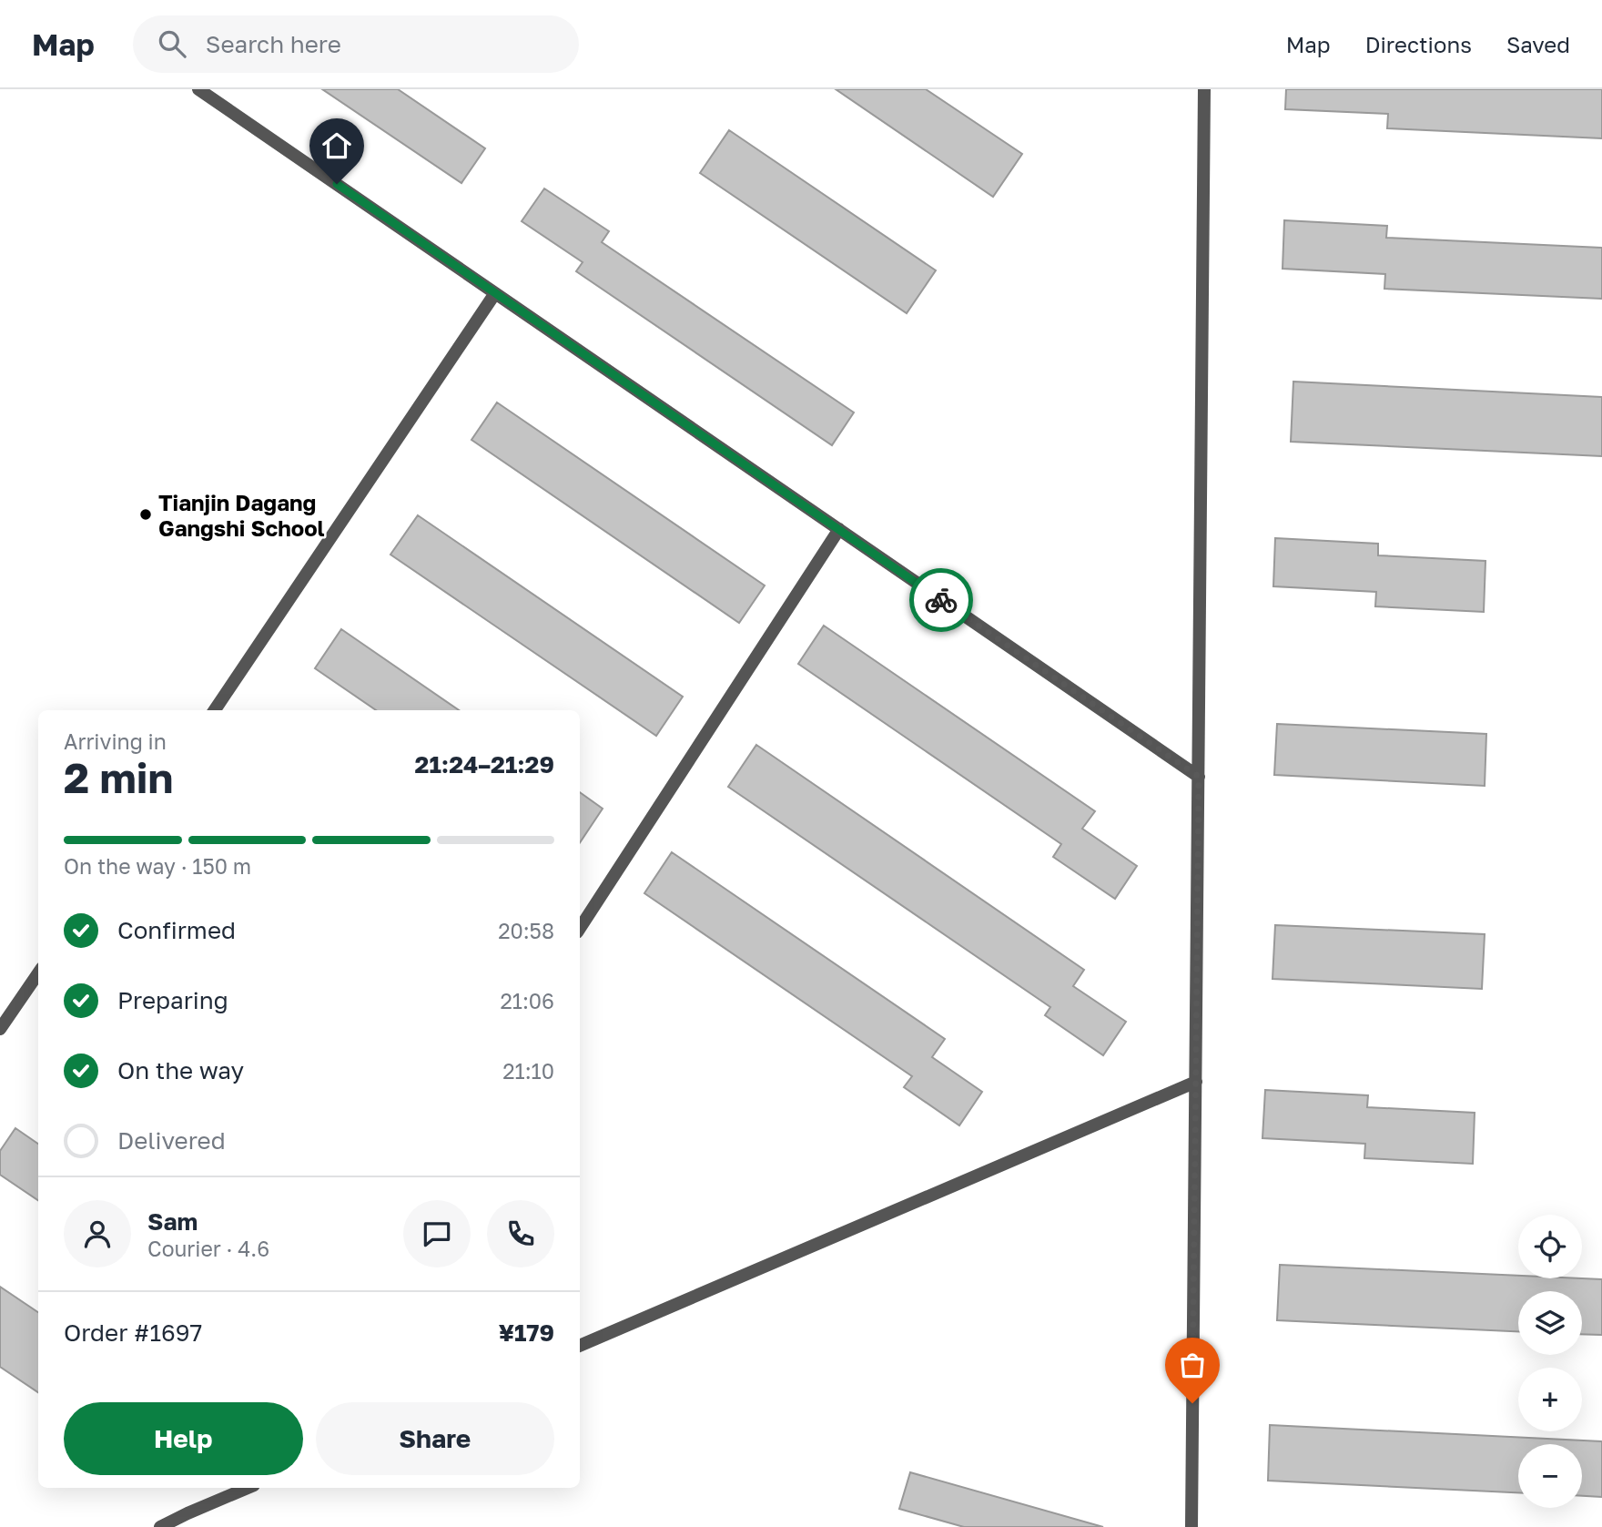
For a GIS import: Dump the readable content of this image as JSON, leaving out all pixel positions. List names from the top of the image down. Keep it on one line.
{"places":["Tianjin Dagang Gangshi School"],"page":{"header":"Map","search":"Search here","nav":["Map","Directions","Saved"],"heading":["2 min","Arriving in","21:24–21:29"],"panel":["Sam","Courier · 4.6","Order #1697","¥179"],"bar":"On the way · 150 m","list":[["Confirmed","20:58"],["Preparing","21:06"],["On the way","21:10"],"Delivered"],"map_buttons":["+","−"],"buttons":["Help","Share"]}}
